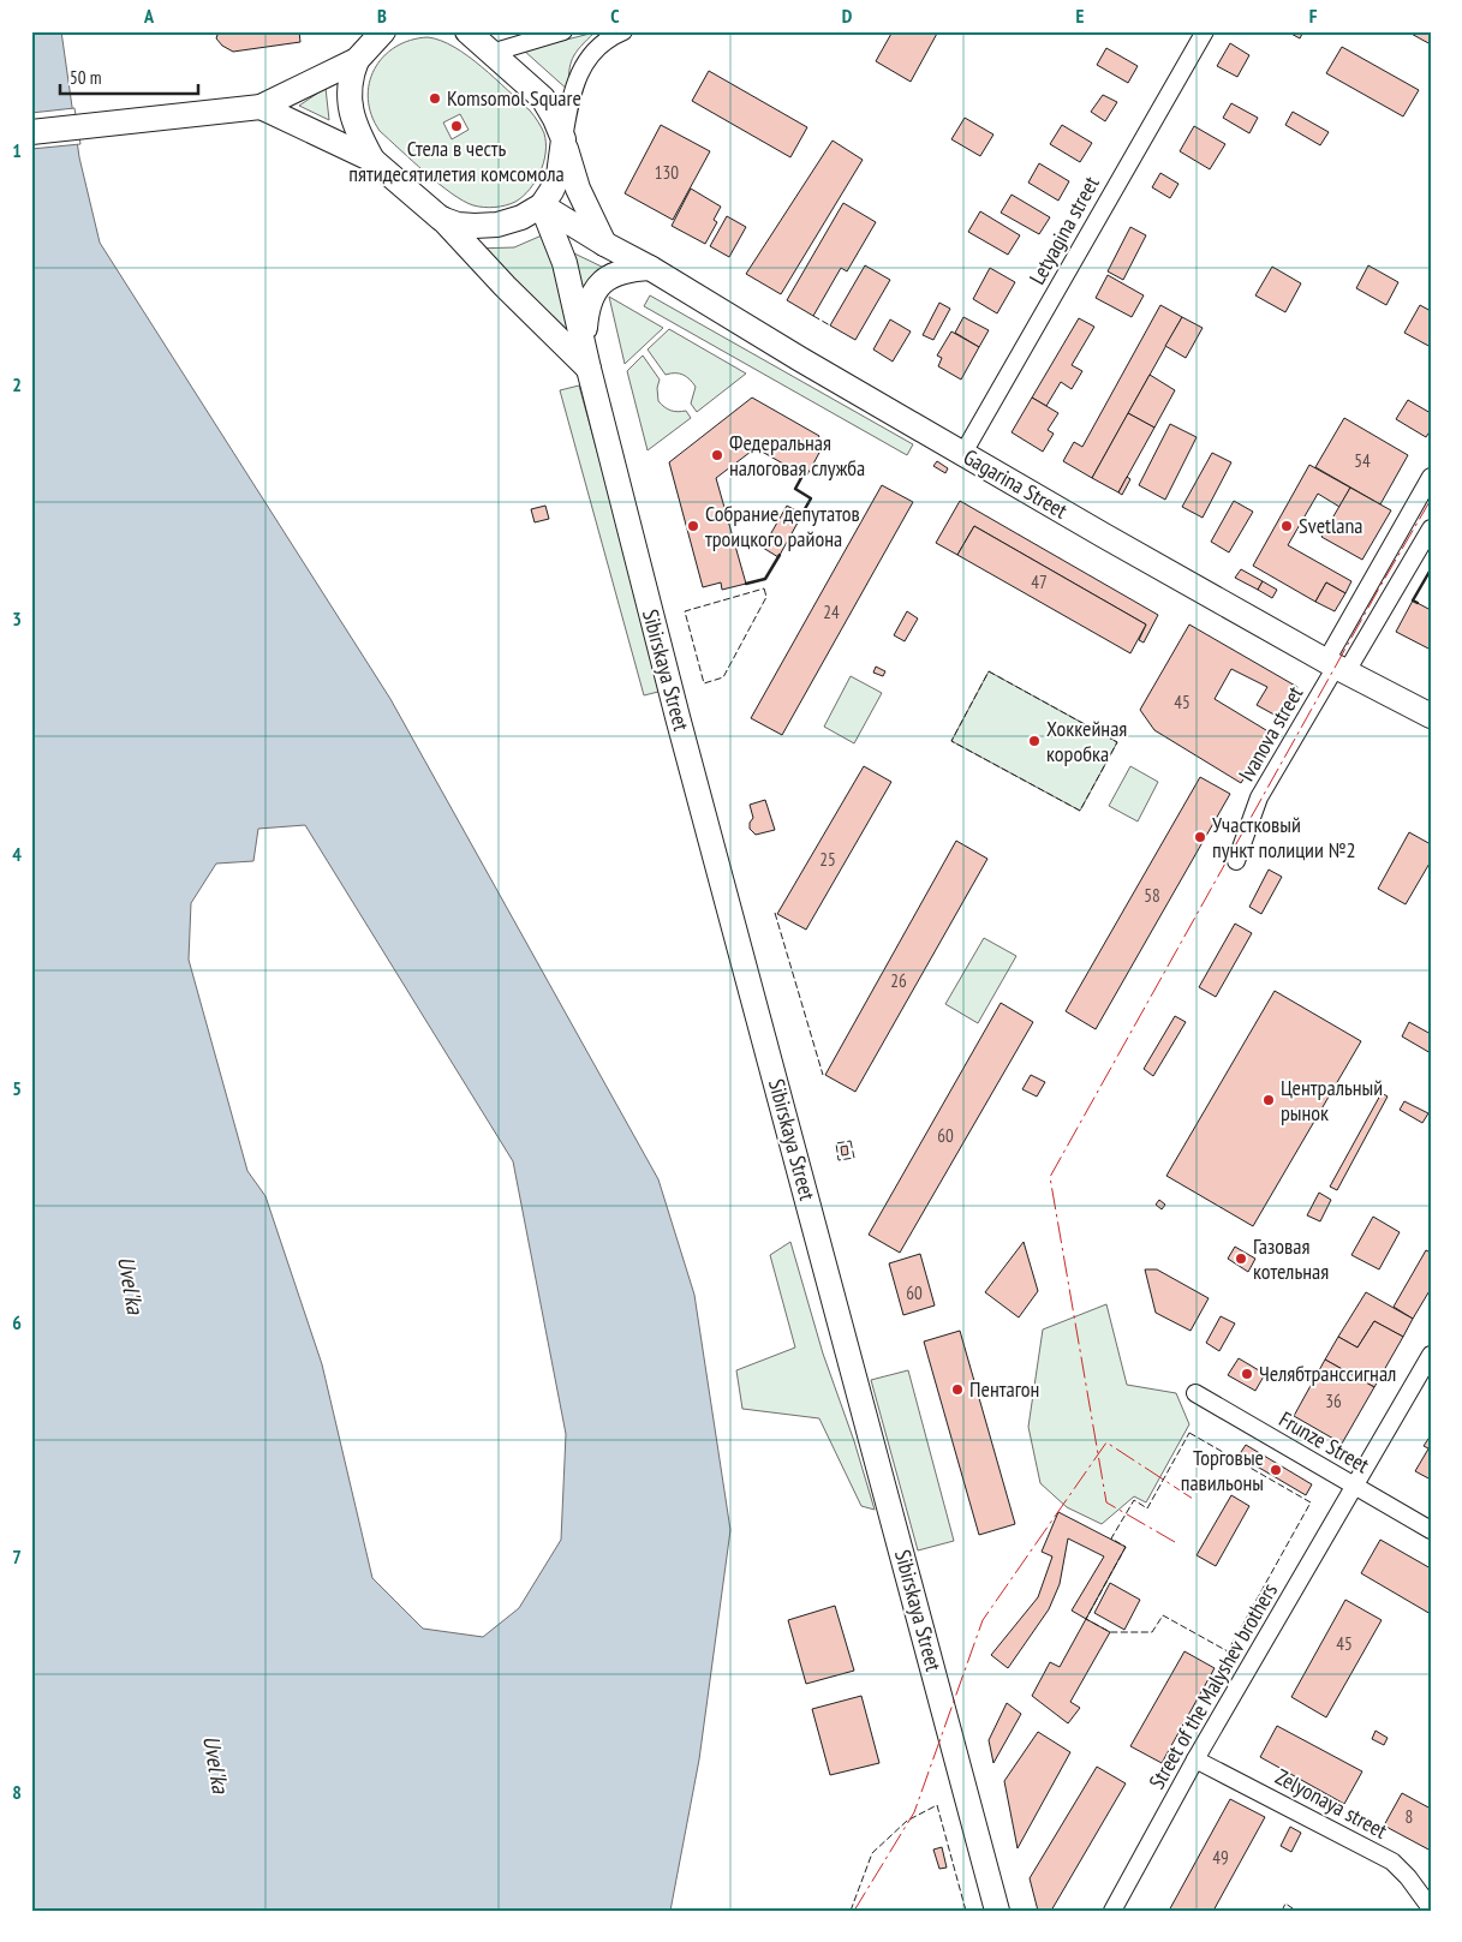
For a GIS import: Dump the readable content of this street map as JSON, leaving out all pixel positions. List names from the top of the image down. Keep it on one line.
{"streets":{"main road":["Gagarina Street","Sibirskaya Street"],"street":["Letyagina street","Ivanova street","Frunze Street","Street of the Malyshev brothers","Zelyonaya street"]},"crossings":[["Letyagina street","Gagarina Street"],["Gagarina Street","Sibirskaya Street"],["Gagarina Street","Ivanova street"],["Frunze Street","Street of the Malyshev brothers"],["Street of the Malyshev brothers","Zelyonaya street"]],"water":["Uvel'ka"],"places":["Komsomol Square","Стела в честь пятидесятилетия комсомола","Федеральная налоговая служба","Собрание депутатов троицкого района","Svetlana","Хоккейная коробка","Участковый пункт полиции №2","Центральный рынок","Газовая котельная","Челябтранссигнал","Пентагон","Торговые павильоны"],"house_numbers":["130","54","47","24","45","25","58","26","60","60","36","45","8","49"],"scale_bar":"50 m","grid":{"columns":["A","B","C","D","E","F"],"rows":["1","2","3","4","5","6","7","8"]}}
